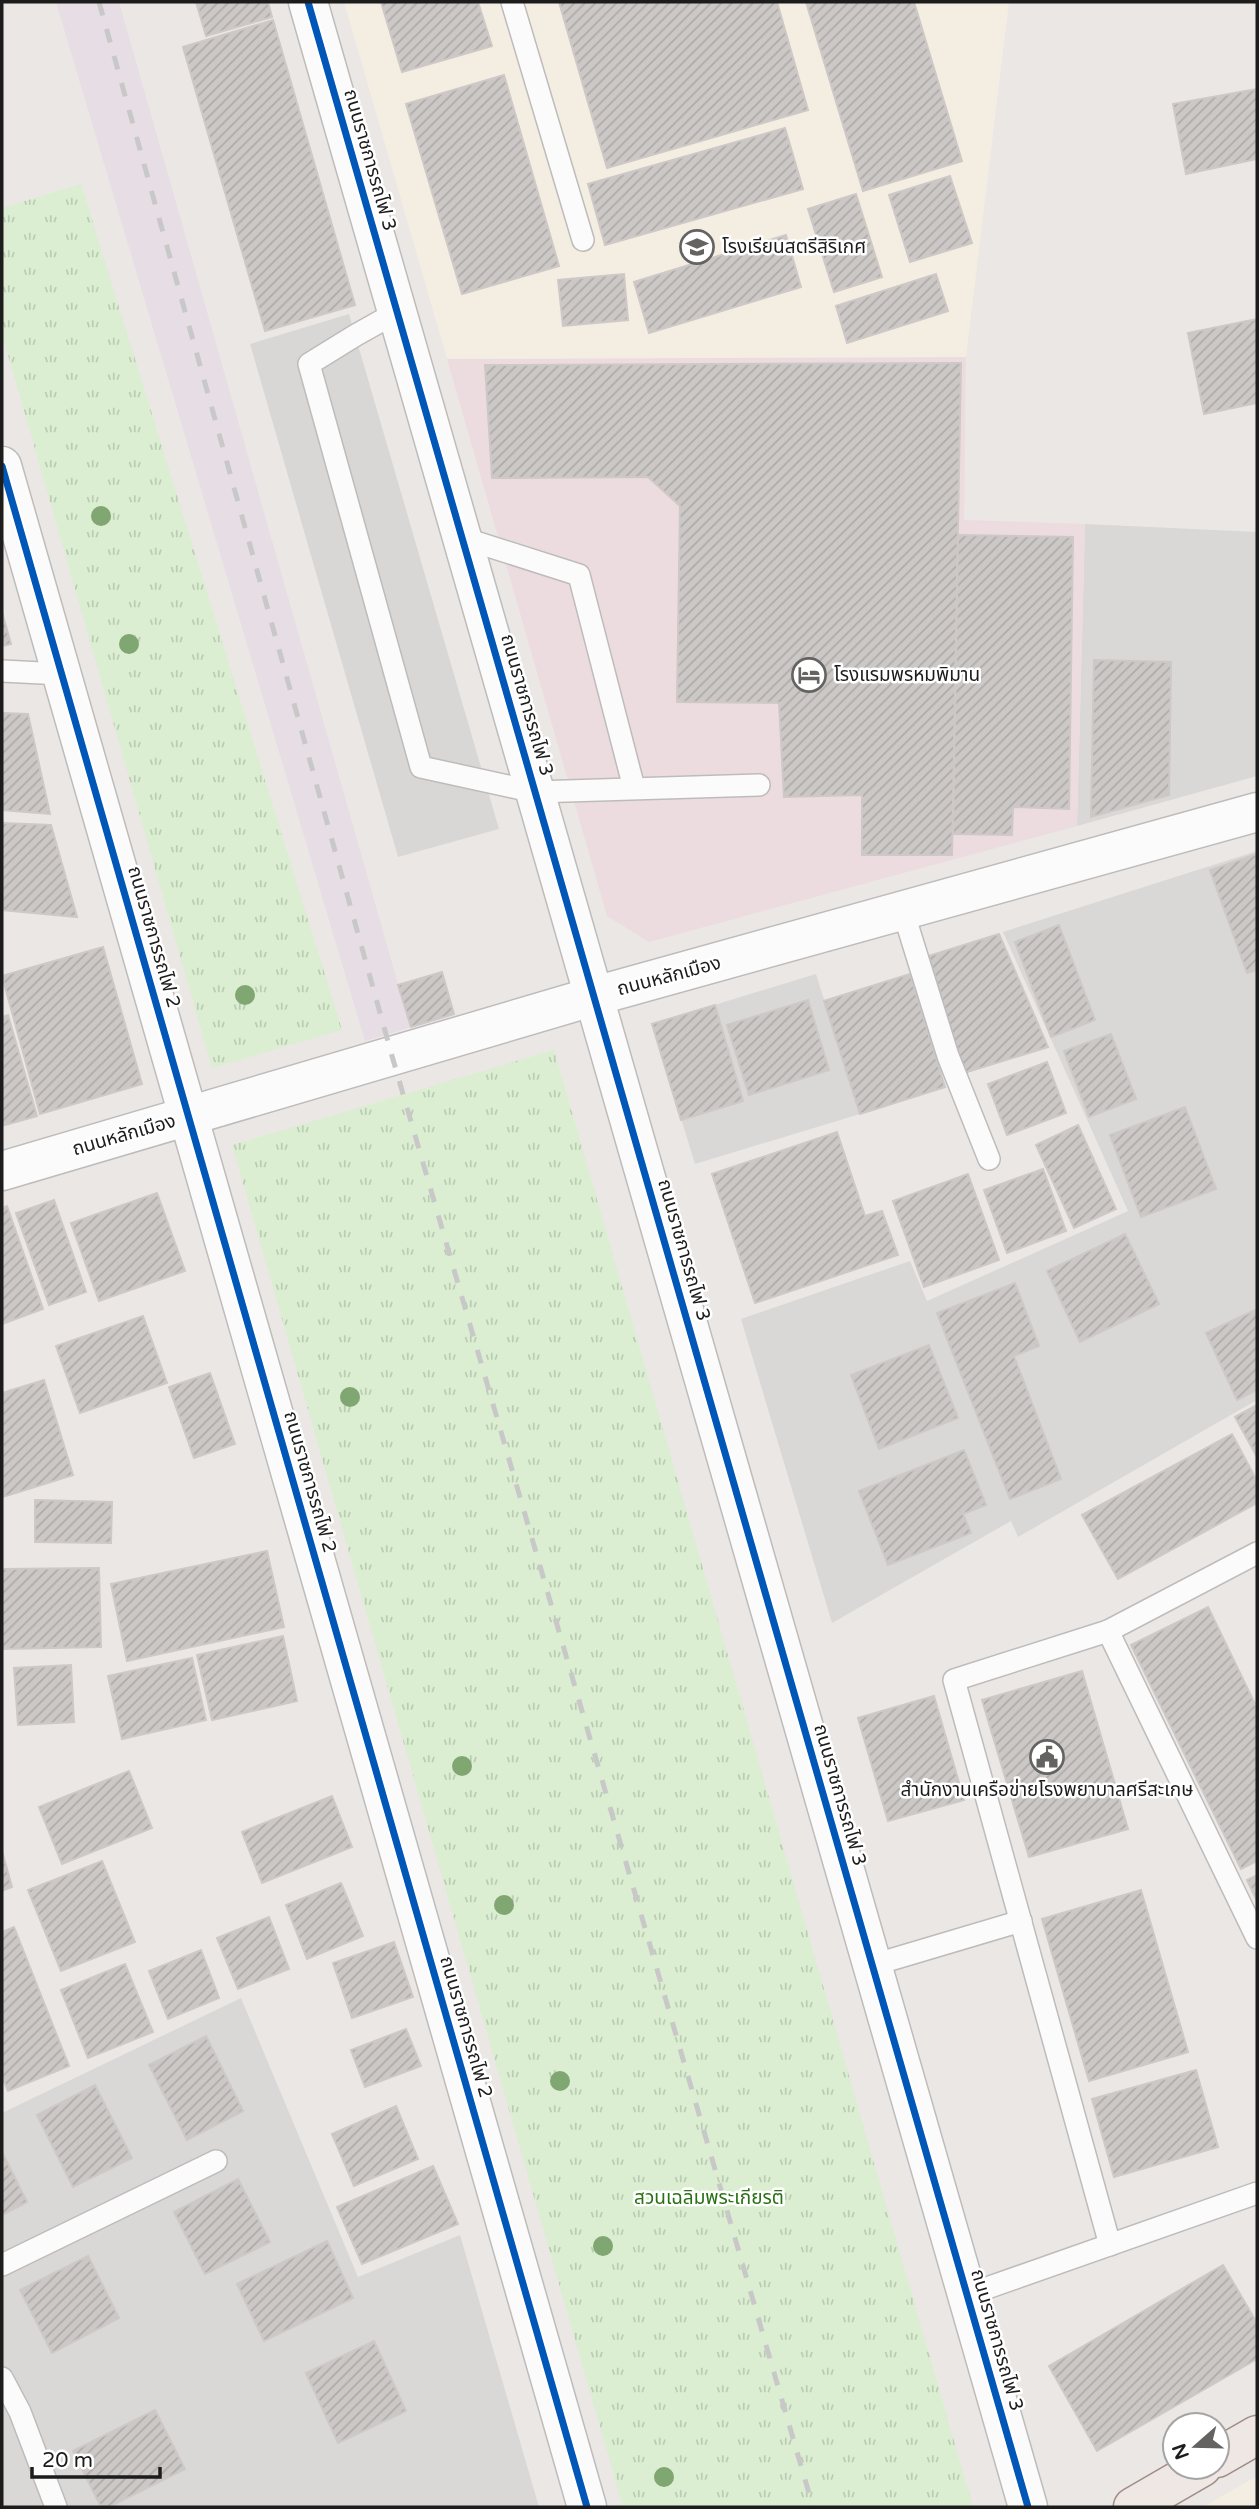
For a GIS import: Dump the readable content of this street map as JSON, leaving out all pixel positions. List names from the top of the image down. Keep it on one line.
{"streets":{"street":["ถนนราชการรถไฟ 3","ถนนราชการรถไฟ 2","ถนนหลักเมือง"]},"crossings":[["ถนนราชการรถไฟ 3","ถนนหลักเมือง"],["ถนนราชการรถไฟ 2","ถนนหลักเมือง"]],"parks":["สวนเฉลิมพระเกียรติ"],"places":{"school or university":["โรงเรียนสตรีสิริเกศ"],"hotel":["โรงแรมพรหมพิมาน"],"public building":["สำนักงานเครือข่ายโรงพยาบาลศรีสะเกษ"]},"scale_bar":"20 m","north":"left"}
